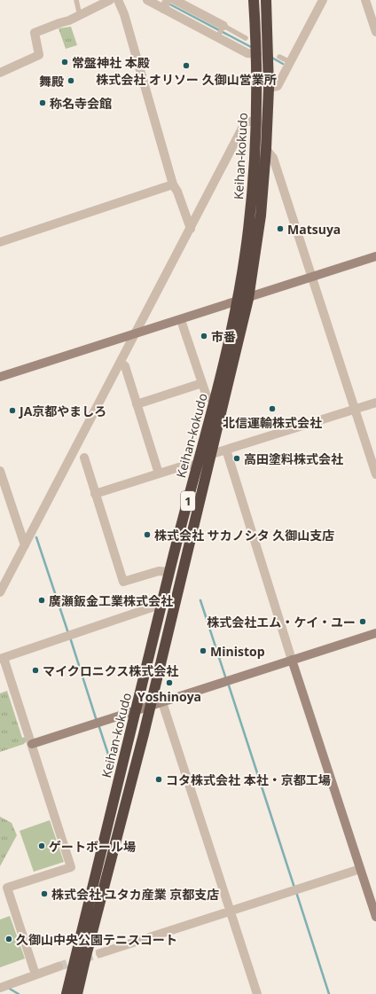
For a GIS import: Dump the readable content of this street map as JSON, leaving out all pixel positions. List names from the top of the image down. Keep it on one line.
{"streets":{"highway":["Keihan-kokudo","1"]},"places":["常盤神社 本殿","株式会社 オリソー 久御山営業所","舞殿","称名寺会館","Matsuya","市番","北信運輸株式会社","JA京都やましろ","高田塗料株式会社","株式会社 サカノシタ 久御山支店","廣瀬鈑金工業株式会社","株式会社エム・ケイ・ユー","Ministop","マイクロニクス株式会社","Yoshinoya","コタ株式会社 本社・京都工場","ゲートボール場","株式会社 ユタカ産業 京都支店","久御山中央公園テニスコート"]}
